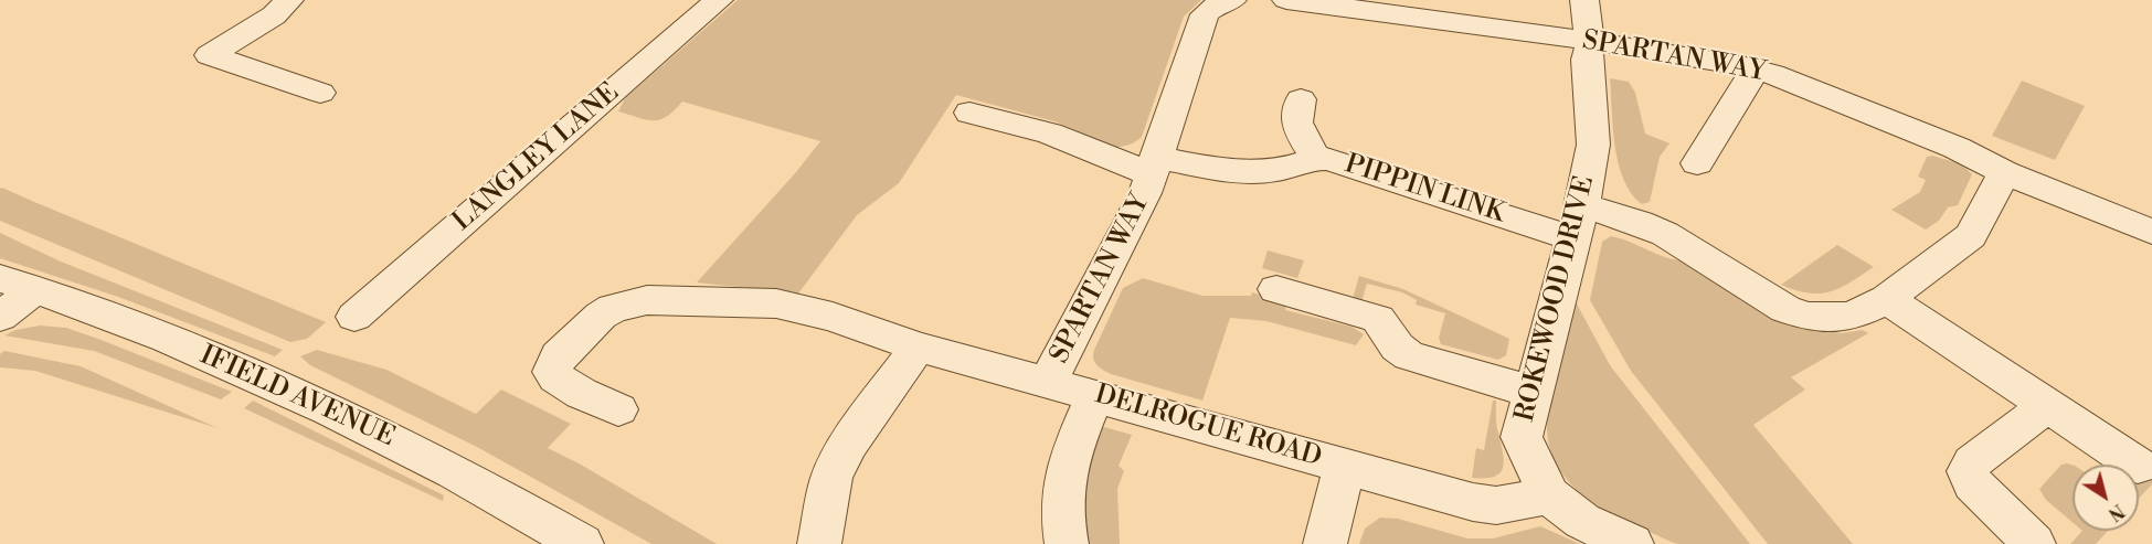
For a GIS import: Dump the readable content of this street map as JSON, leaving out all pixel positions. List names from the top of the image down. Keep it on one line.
{"streets":{"street":["SPARTAN WAY","LANGLEY LANE","PIPPIN LINK","ROKEWOOD DRIVE","IFIELD AVENUE","DELROGUE ROAD"]},"crossings":[["SPARTAN WAY","PIPPIN LINK"],["SPARTAN WAY","ROKEWOOD DRIVE"],["SPARTAN WAY","DELROGUE ROAD"],["PIPPIN LINK","ROKEWOOD DRIVE"],["ROKEWOOD DRIVE","DELROGUE ROAD"]],"north":"bottom right"}
